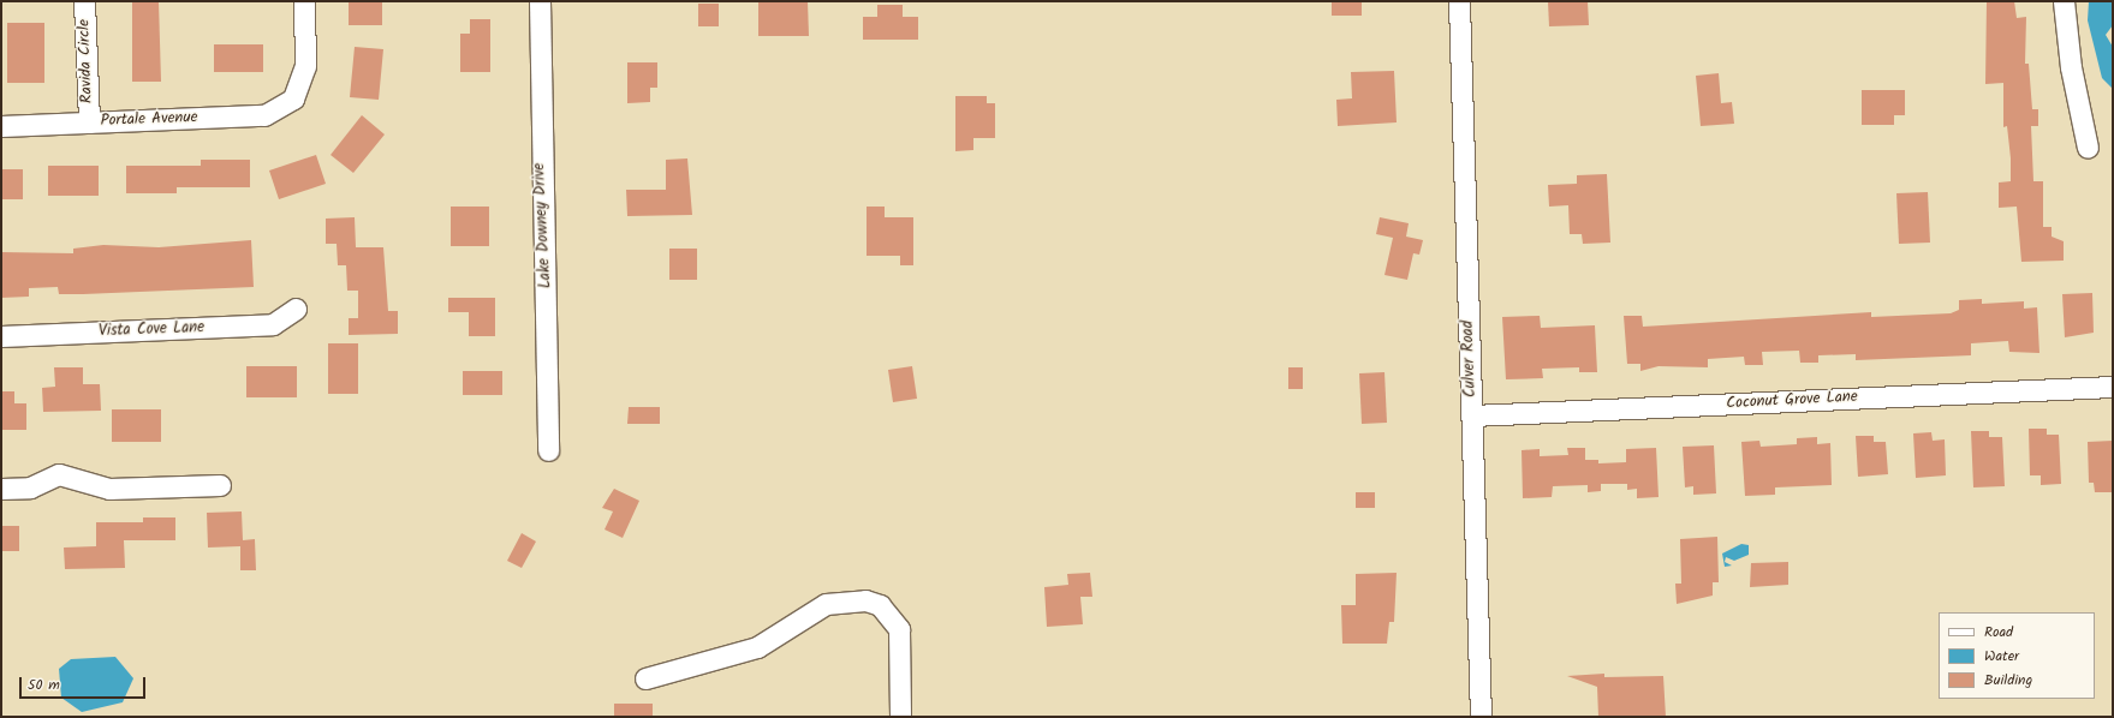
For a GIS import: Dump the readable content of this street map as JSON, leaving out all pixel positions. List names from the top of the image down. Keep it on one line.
{"streets":{"street":["Ravida Circle","Portale Avenue","Lake Downey Drive","Vista Cove Lane","Culver Road","Coconut Grove Lane"]},"crossings":[["Ravida Circle","Portale Avenue"],["Culver Road","Coconut Grove Lane"]],"legend":["Road","Water","Building"],"scale_bar":"50 m"}
